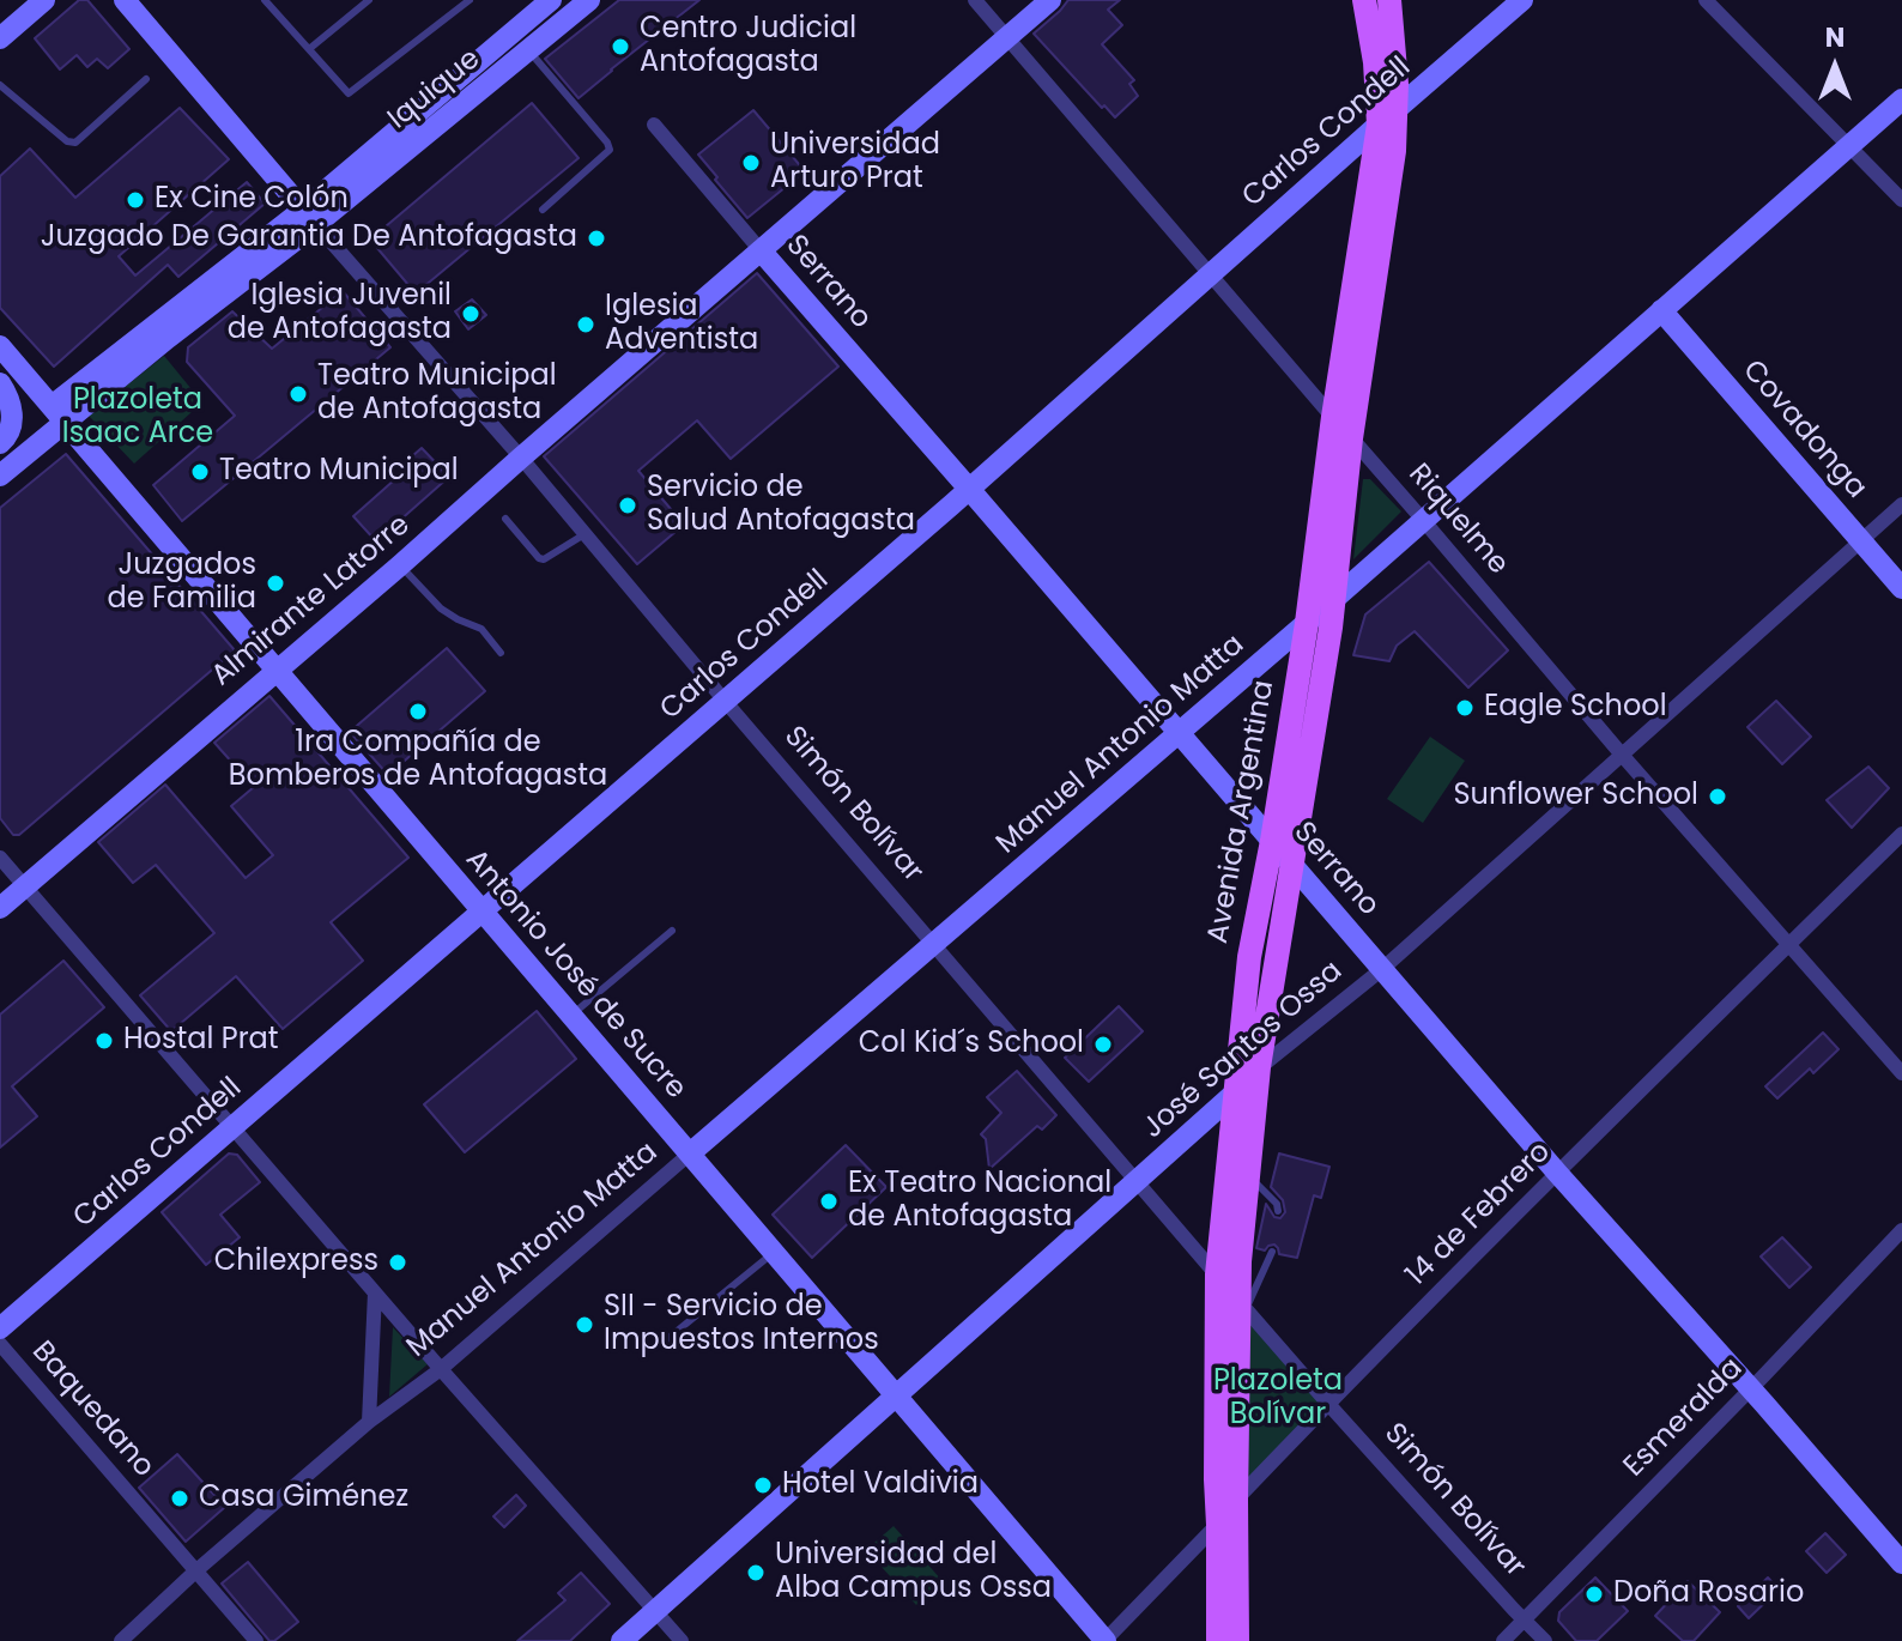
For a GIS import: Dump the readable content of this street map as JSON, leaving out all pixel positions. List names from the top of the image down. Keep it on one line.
{"streets":{"main road":["Avenida Argentina"],"street":["Iquique","Carlos Condell","Serrano","Covadonga","Riquelme","Almirante Latorre","Manuel Antonio Matta","Simón Bolívar","Antonio José de Sucre","José Santos Ossa","14 de Febrero","Baquedano","Esmeralda"]},"crossings":[["Iquique","Simón Bolívar"],["Carlos Condell","Serrano"],["Carlos Condell","Riquelme"],["Carlos Condell","Simón Bolívar"],["Carlos Condell","Avenida Argentina"],["Carlos Condell","Antonio José de Sucre"],["Serrano","Almirante Latorre"],["Serrano","Manuel Antonio Matta"],["Serrano","Avenida Argentina"],["Serrano","José Santos Ossa"],["Serrano","14 de Febrero"],["Serrano","Esmeralda"],["Covadonga","Manuel Antonio Matta"],["Covadonga","José Santos Ossa"],["Riquelme","Almirante Latorre"],["Riquelme","Manuel Antonio Matta"],["Riquelme","Avenida Argentina"],["Riquelme","José Santos Ossa"],["Riquelme","14 de Febrero"],["Almirante Latorre","Simón Bolívar"],["Almirante Latorre","Antonio José de Sucre"],["Manuel Antonio Matta","Simón Bolívar"],["Manuel Antonio Matta","Avenida Argentina"],["Manuel Antonio Matta","Antonio José de Sucre"],["Manuel Antonio Matta","Baquedano"],["Simón Bolívar","Avenida Argentina"],["Simón Bolívar","José Santos Ossa"],["Simón Bolívar","14 de Febrero"],["Simón Bolívar","Esmeralda"],["Avenida Argentina","José Santos Ossa"],["Avenida Argentina","14 de Febrero"],["Antonio José de Sucre","José Santos Ossa"],["Antonio José de Sucre","14 de Febrero"]],"parks":["Plazoleta Isaac Arce","Plazoleta Bolívar"],"places":["Centro Judicial Antofagasta","Universidad Arturo Prat","Ex Cine Colón","Juzgado De Garantia De Antofagasta","Iglesia Juvenil de Antofagasta","Iglesia Adventista","Teatro Municipal de Antofagasta","Teatro Municipal","Servicio de Salud Antofagasta","Juzgados de Familia","Eagle School","1ra Compañía de Bomberos de Antofagasta","Sunflower School","Hostal Prat","Col Kid´s School","Ex Teatro Nacional de Antofagasta","Chilexpress","SII - Servicio de Impuestos Internos","Hotel Valdivia","Casa Giménez","Universidad del Alba Campus Ossa","Doña Rosario"],"north":"top"}
